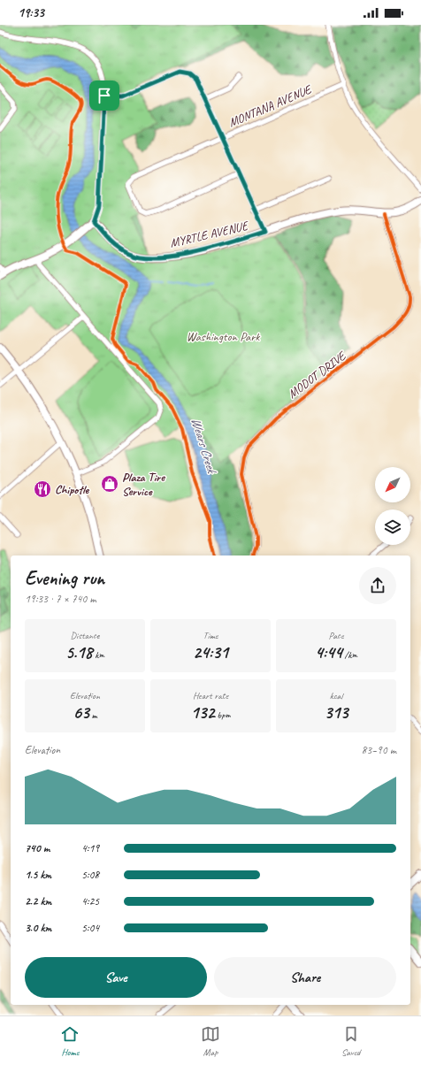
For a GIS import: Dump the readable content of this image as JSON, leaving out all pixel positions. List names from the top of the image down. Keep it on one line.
{"streets":{"street":["MONTANA AVENUE","MYRTLE AVENUE","MODOT DRIVE"]},"crossings":[["MYRTLE AVENUE","MODOT DRIVE"]],"water":["Wears Creek"],"parks":["Washington Park"],"places":{"shop":["Plaza Tire Service"],"restaurant":["Chipotle"]},"north":"bottom left","page":{"status":"19:33","heading":["Evening run","19:33 · 7 × 740 m"],"stats":[["Distance","5.18 km"],["Time","24:31"],["Pace","4:44 /km"],["Elevation","63 m"],["Heart rate","132 bpm"],["kcal","313"]],"chart":["Elevation","83–90 m"],"list":[{"name":"740 m","note":"4:19"},{"name":"1.5 km","note":"5:08"},{"name":"2.2 km","note":"4:25"},{"name":"3.0 km","note":"5:04"}],"buttons":["Save","Share"],"tabs":["Home","Map","Saved"]}}
